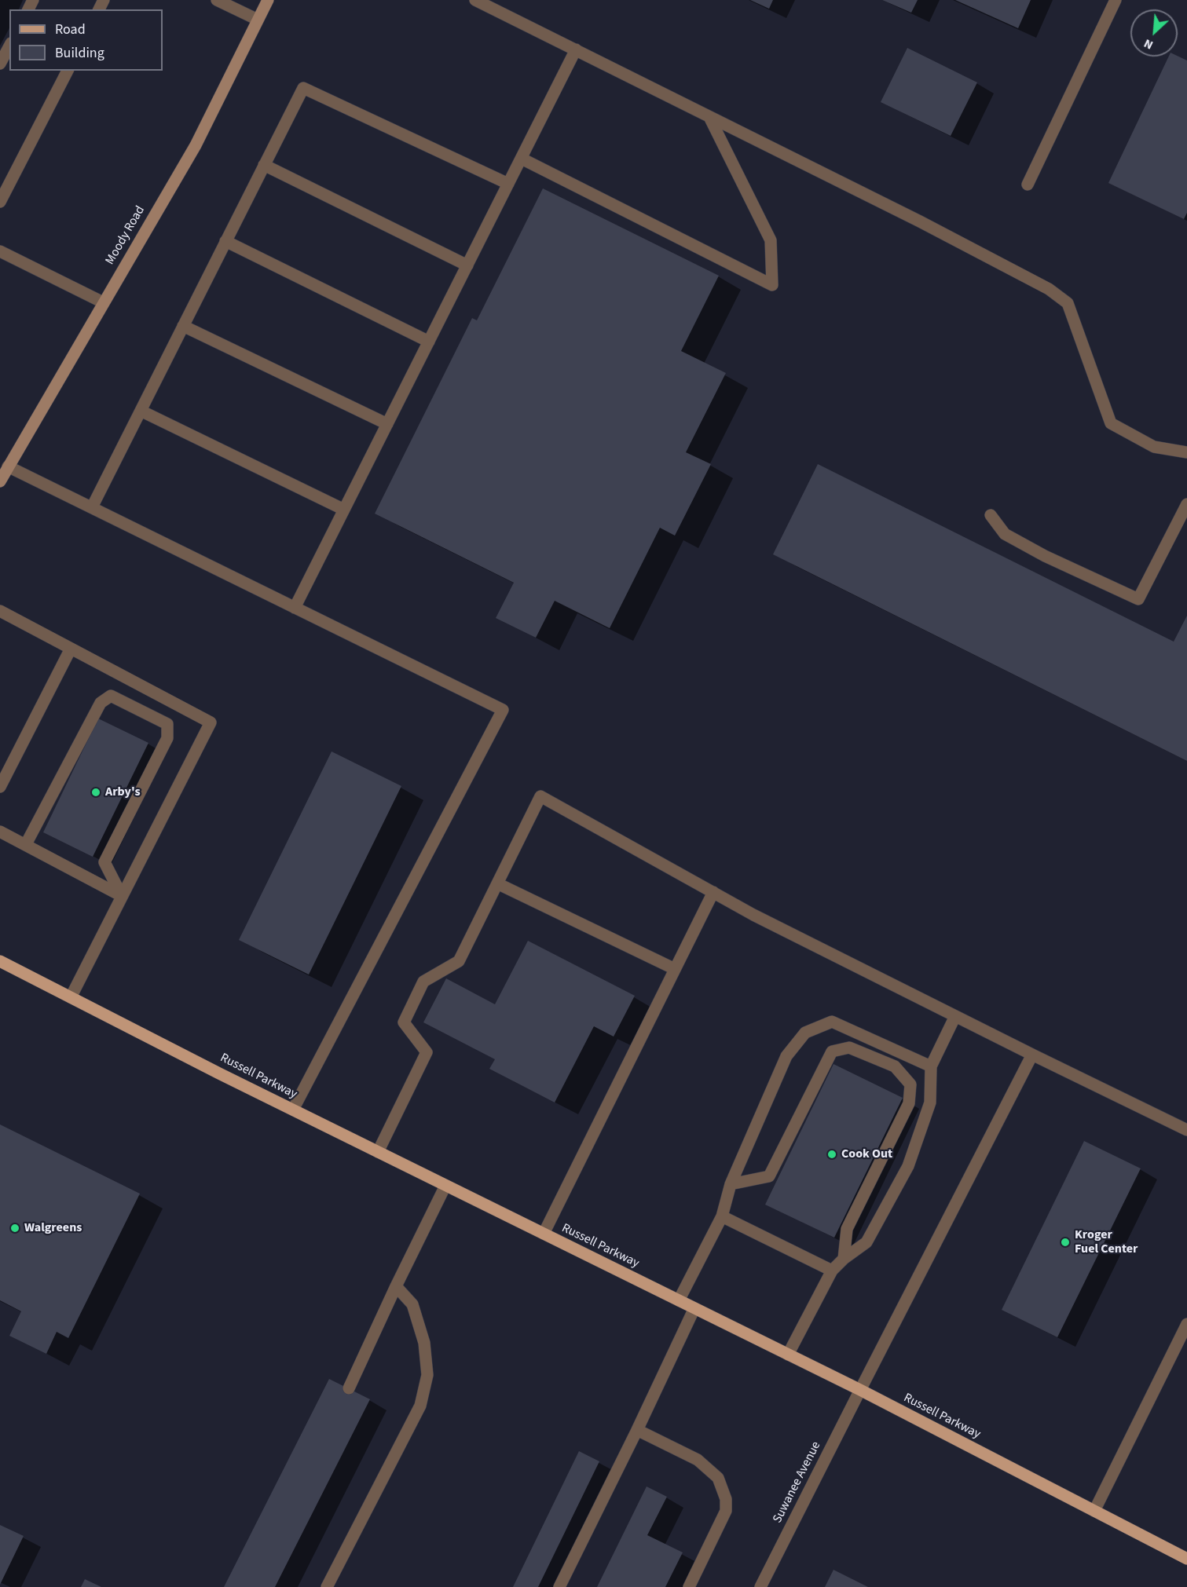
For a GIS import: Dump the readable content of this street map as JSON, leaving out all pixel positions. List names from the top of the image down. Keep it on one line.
{"streets":{"main road":["Moody Road","Russell Parkway"],"street":["Suwanee Avenue"]},"crossings":[["Russell Parkway","Suwanee Avenue"]],"places":["Arby's","Cook Out","Walgreens","Kroger Fuel Center"],"legend":["Road","Building"],"north":"bottom left"}
